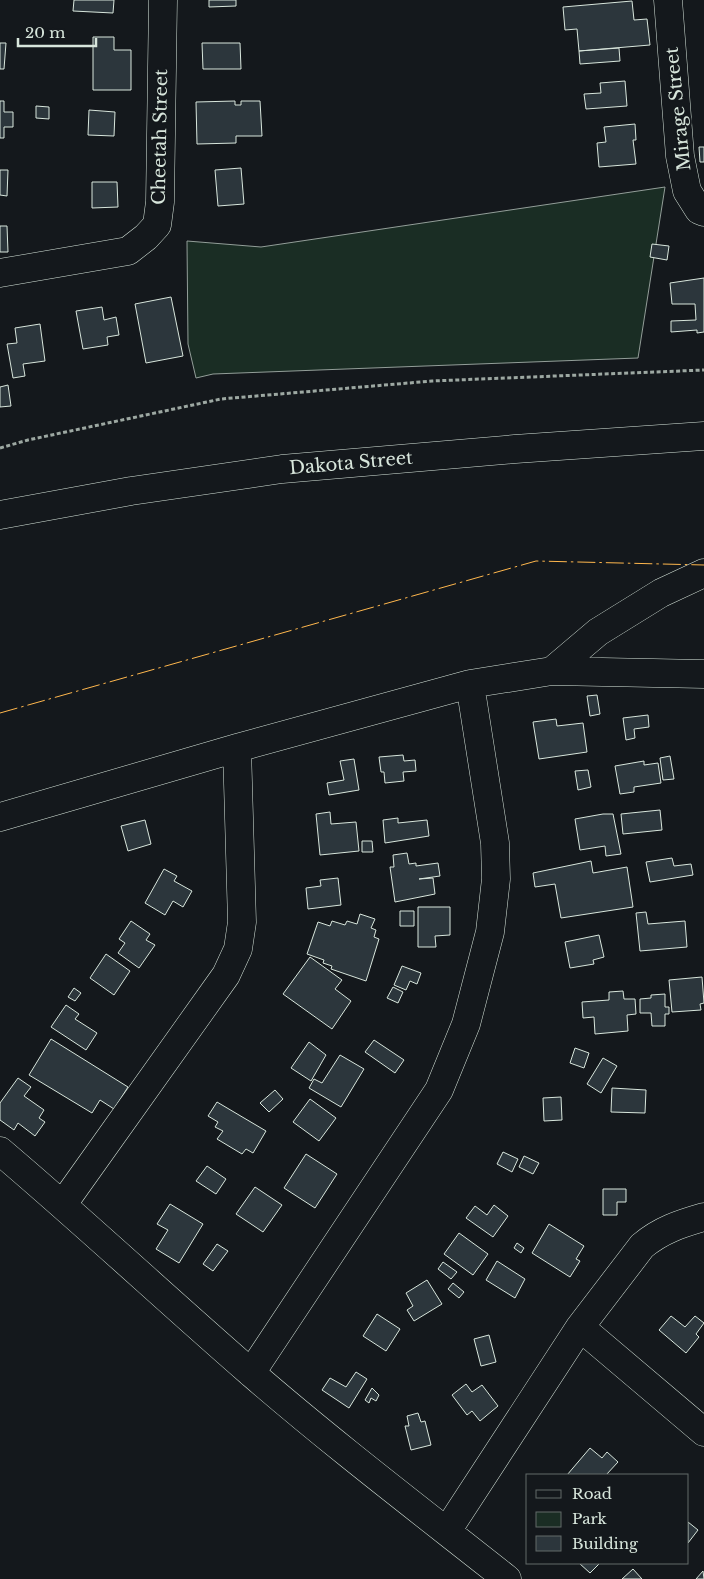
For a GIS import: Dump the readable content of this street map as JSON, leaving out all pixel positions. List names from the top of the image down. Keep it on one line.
{"streets":{"street":["Mirage Street","Cheetah Street","Dakota Street"]},"legend":["Road","Park","Building"],"scale_bar":"20 m"}
